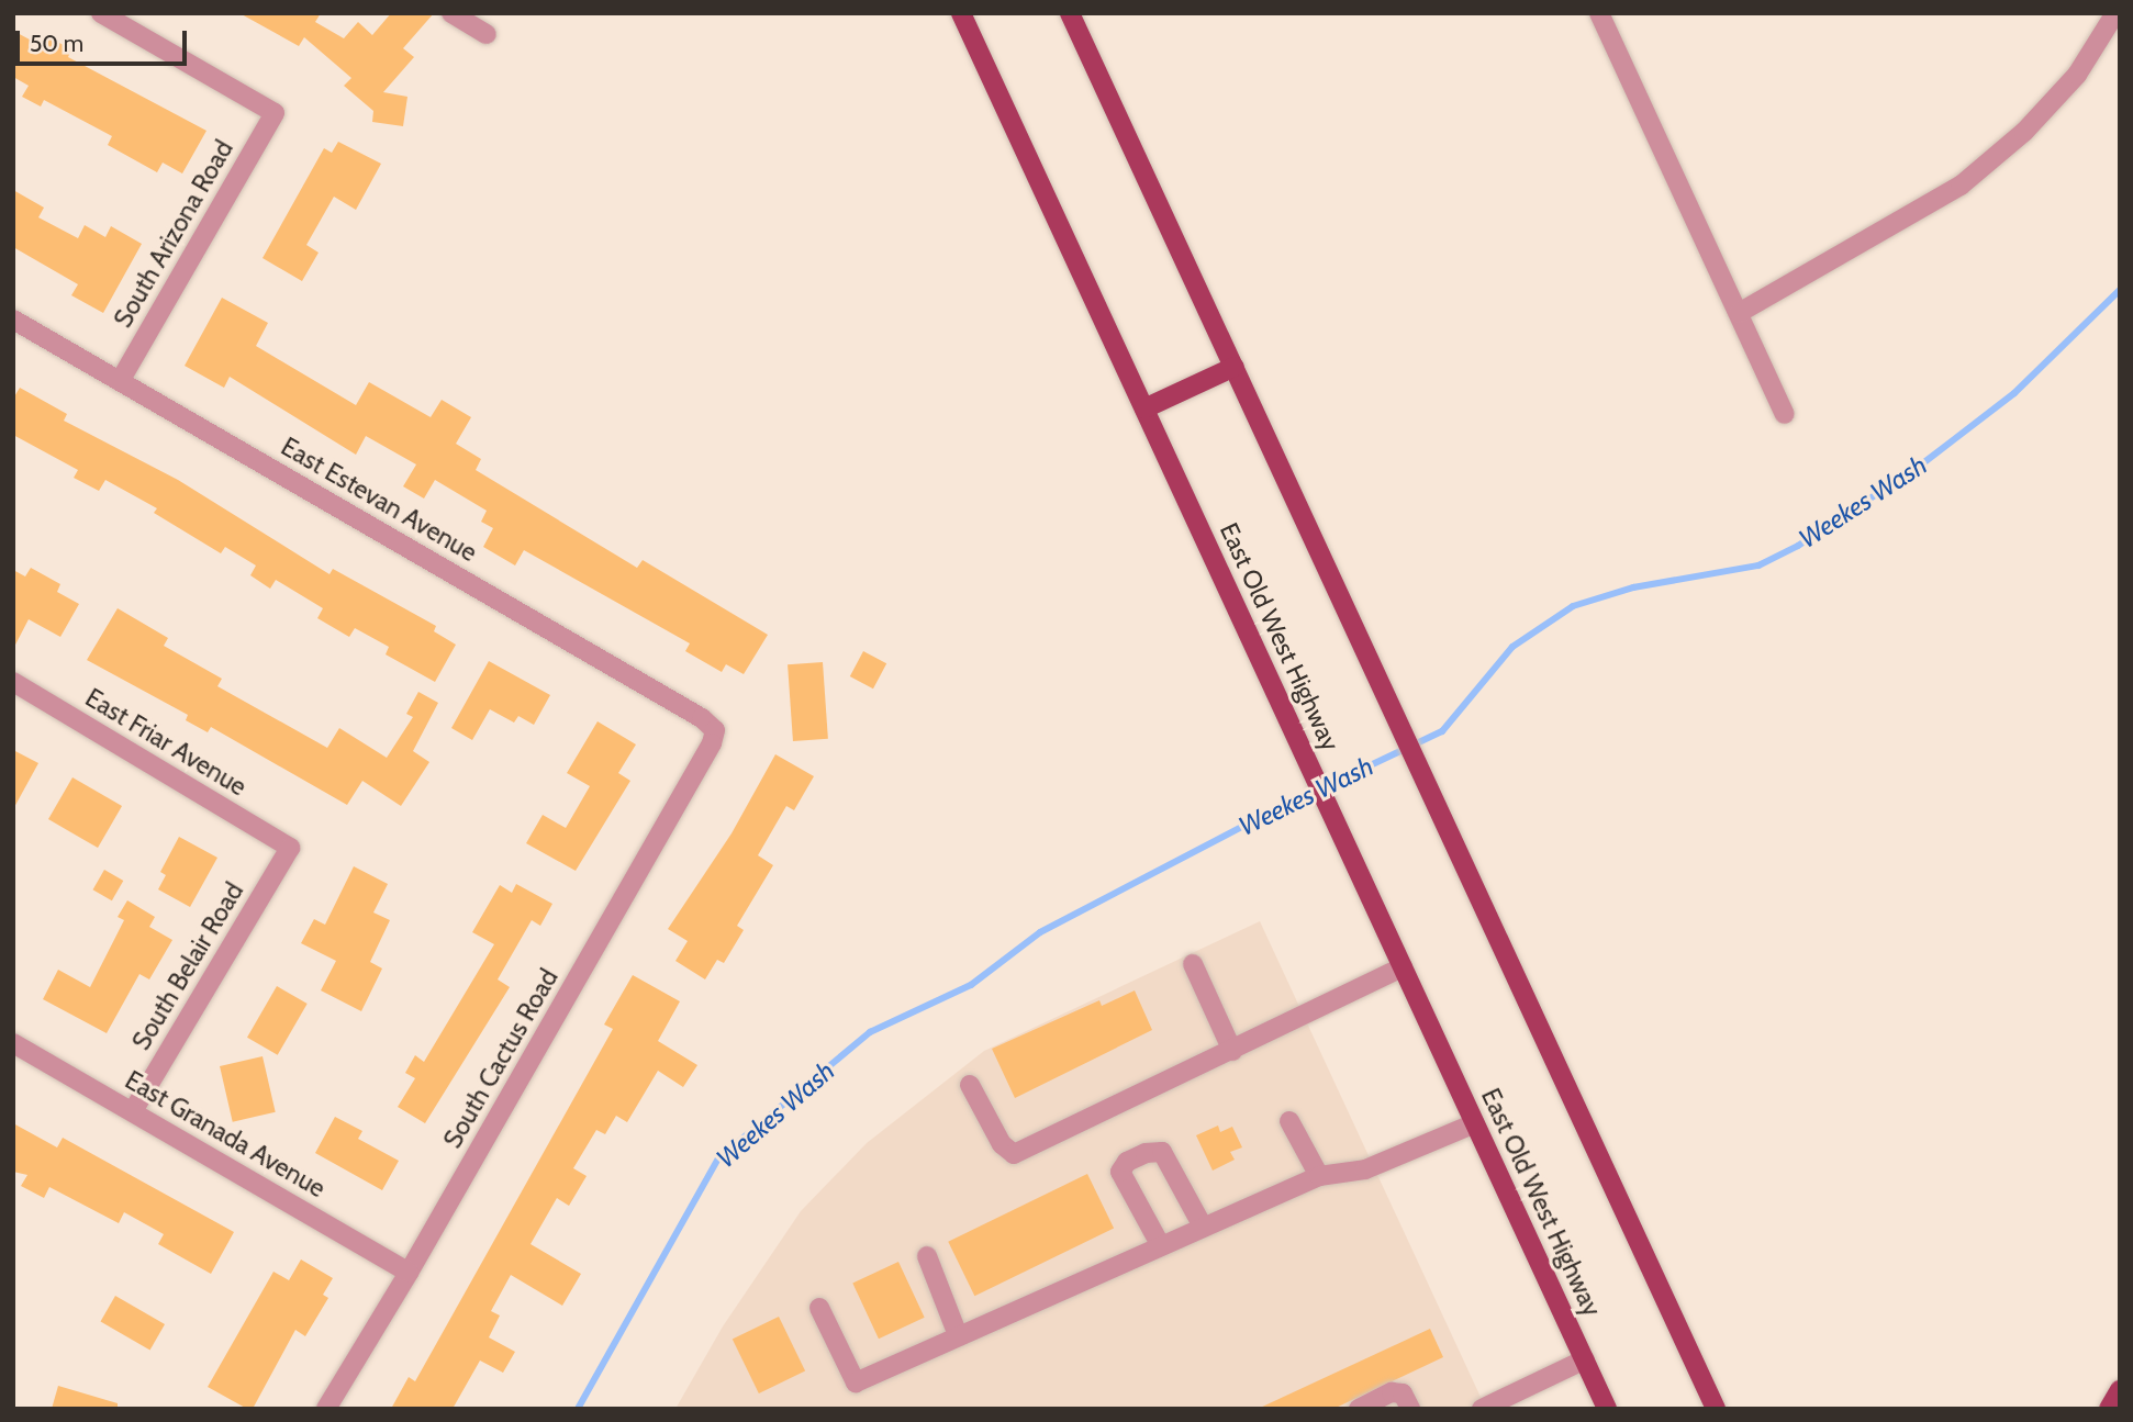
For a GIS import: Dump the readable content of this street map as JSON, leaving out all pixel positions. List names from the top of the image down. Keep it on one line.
{"streets":{"main road":["East Old West Highway"],"street":["South Arizona Road","East Estevan Avenue","East Friar Avenue","South Belair Road","South Cactus Road","East Granada Avenue"]},"crossings":[["South Arizona Road","East Estevan Avenue"],["East Estevan Avenue","South Cactus Road"],["East Friar Avenue","South Belair Road"],["South Belair Road","East Granada Avenue"],["South Cactus Road","East Granada Avenue"]],"water":["Weekes Wash"],"scale_bar":"50 m"}
